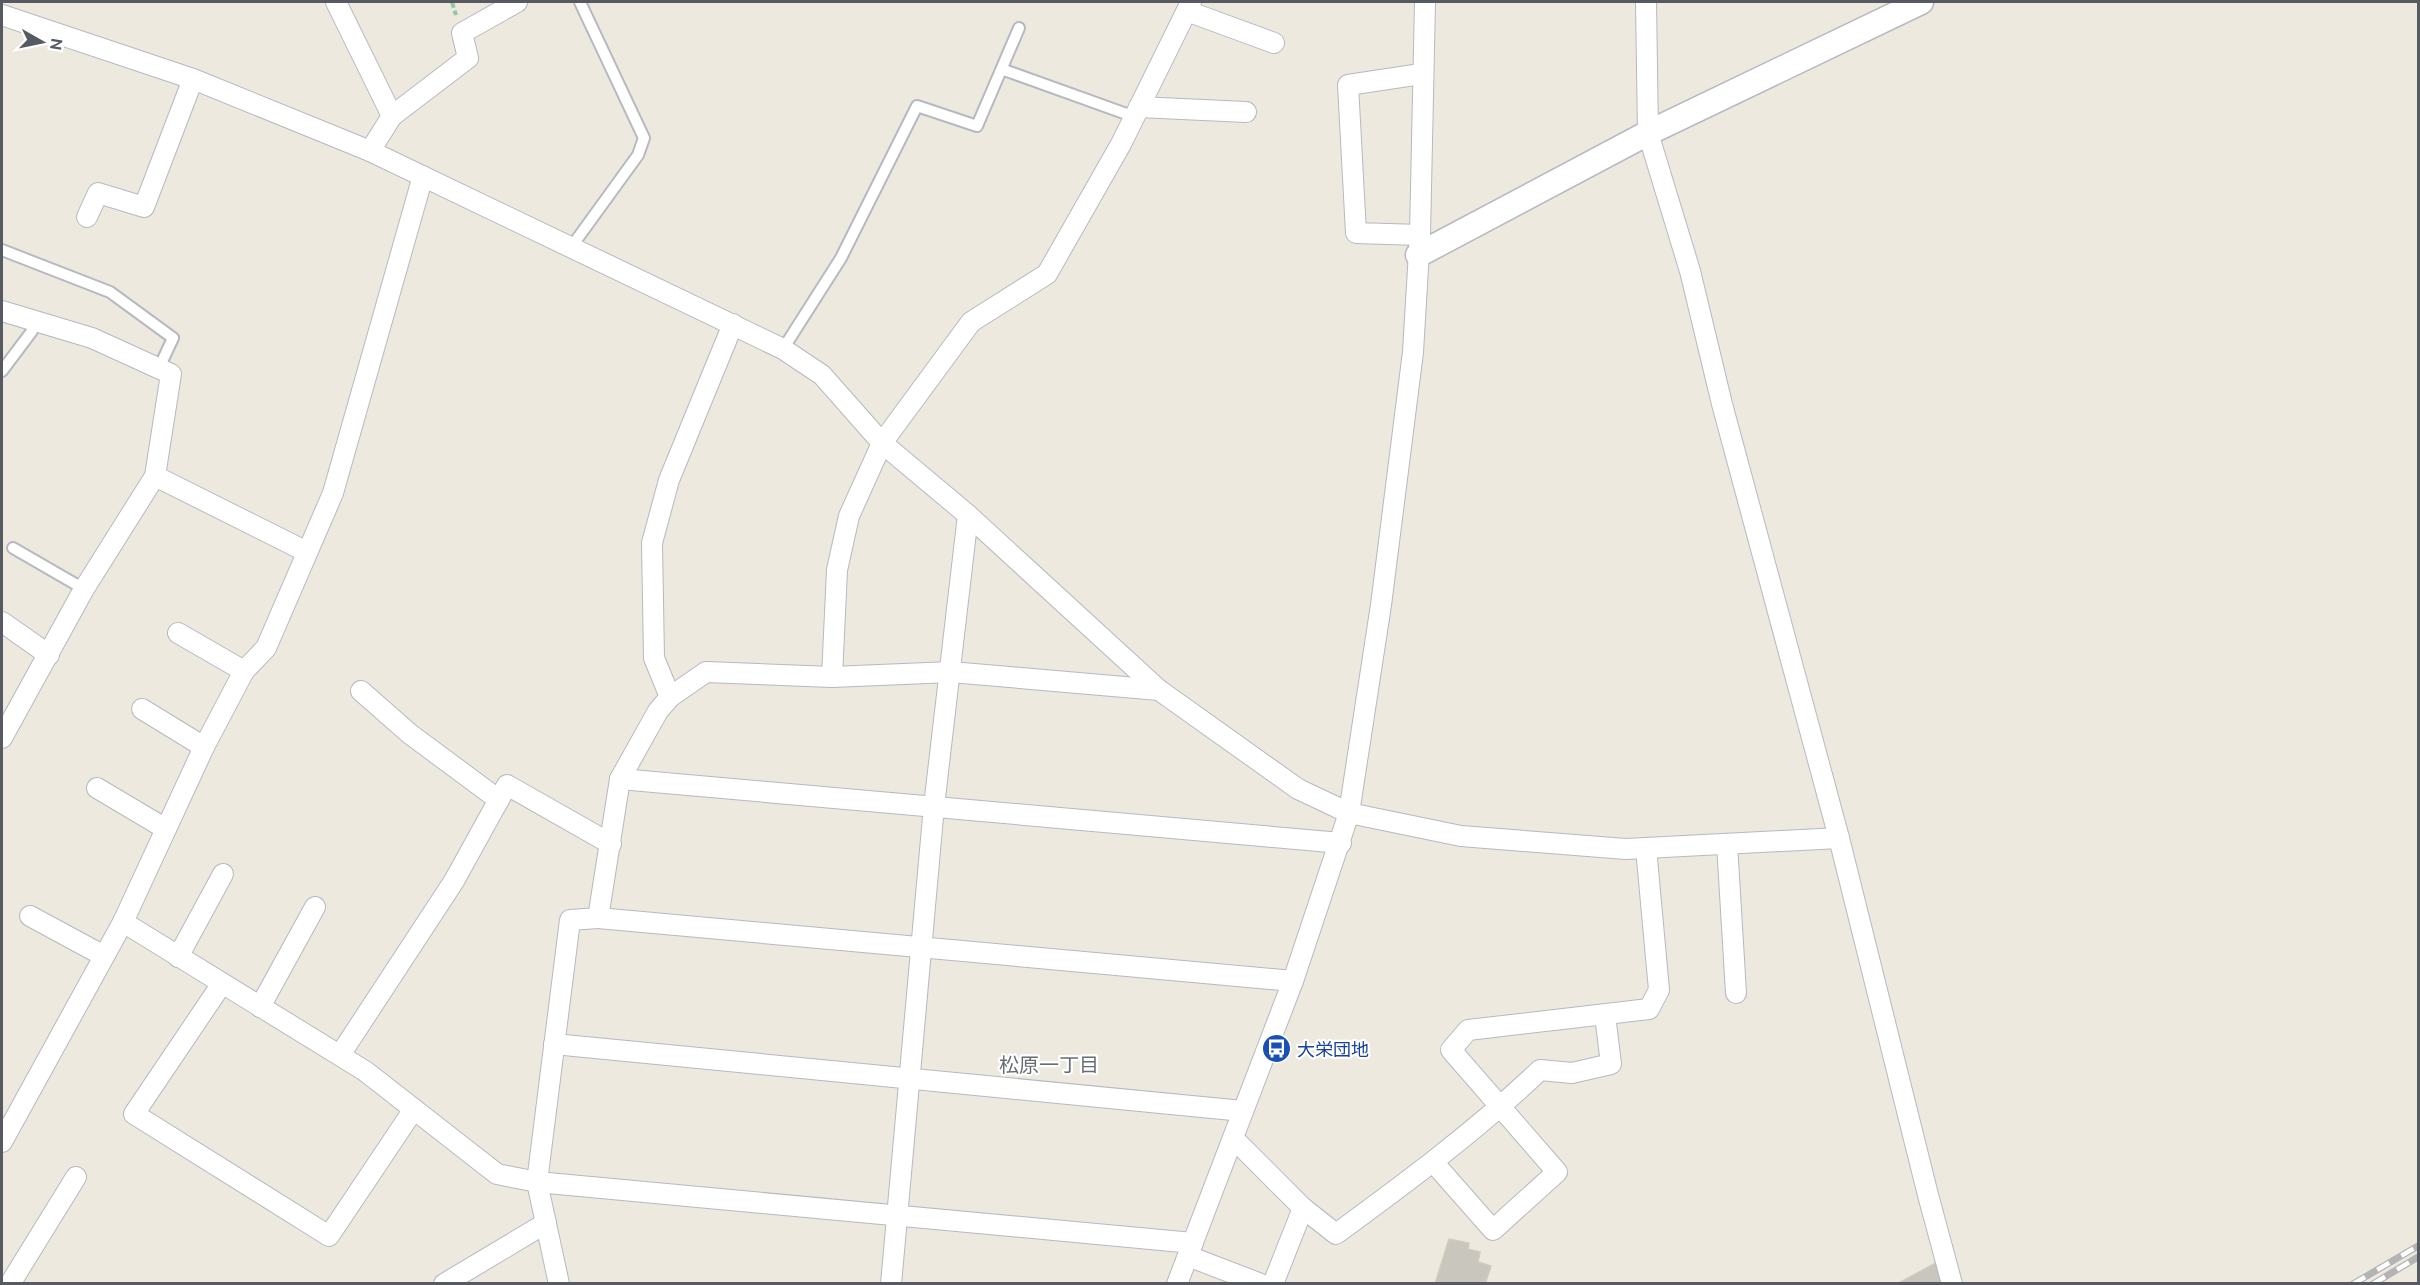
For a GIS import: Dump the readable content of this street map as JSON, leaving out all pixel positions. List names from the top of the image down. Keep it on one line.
{"districts":["松原一丁目"],"places":{"bus stop":["大栄団地"]},"north":"right"}
